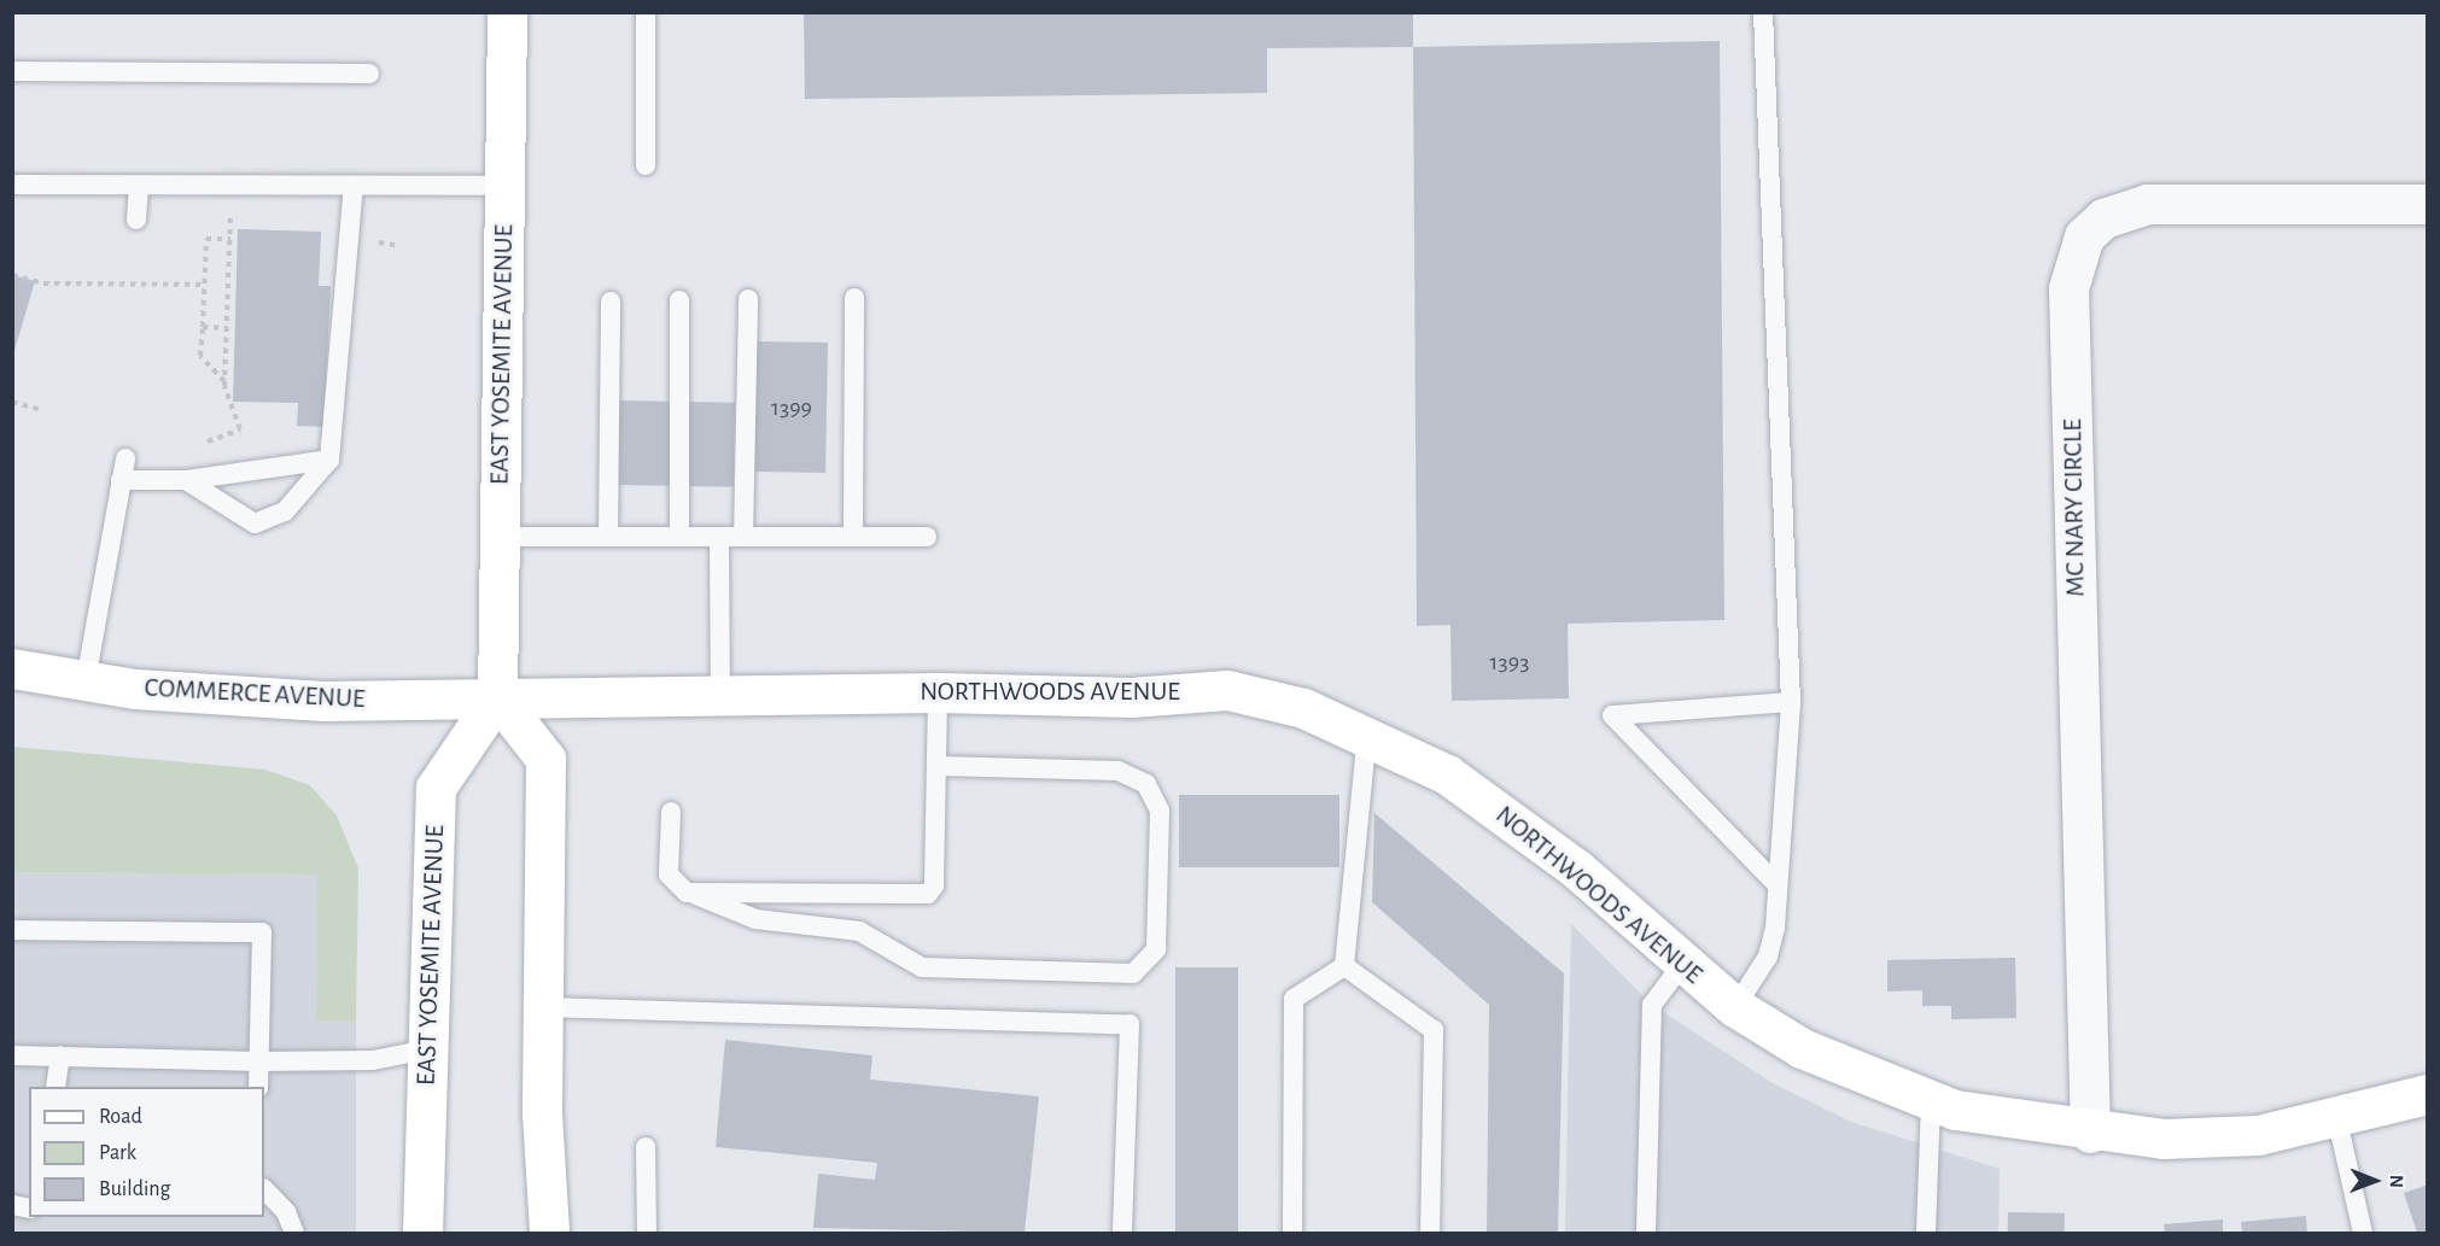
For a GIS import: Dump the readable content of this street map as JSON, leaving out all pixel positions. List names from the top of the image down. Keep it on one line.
{"streets":{"street":["EAST YOSEMITE AVENUE","MC NARY CIRCLE","NORTHWOODS AVENUE","COMMERCE AVENUE"]},"crossings":[["EAST YOSEMITE AVENUE","NORTHWOODS AVENUE"],["EAST YOSEMITE AVENUE","COMMERCE AVENUE"],["MC NARY CIRCLE","NORTHWOODS AVENUE"],["NORTHWOODS AVENUE","COMMERCE AVENUE"]],"house_numbers":["1399","1393"],"legend":["Road","Park","Building"],"north":"right"}
